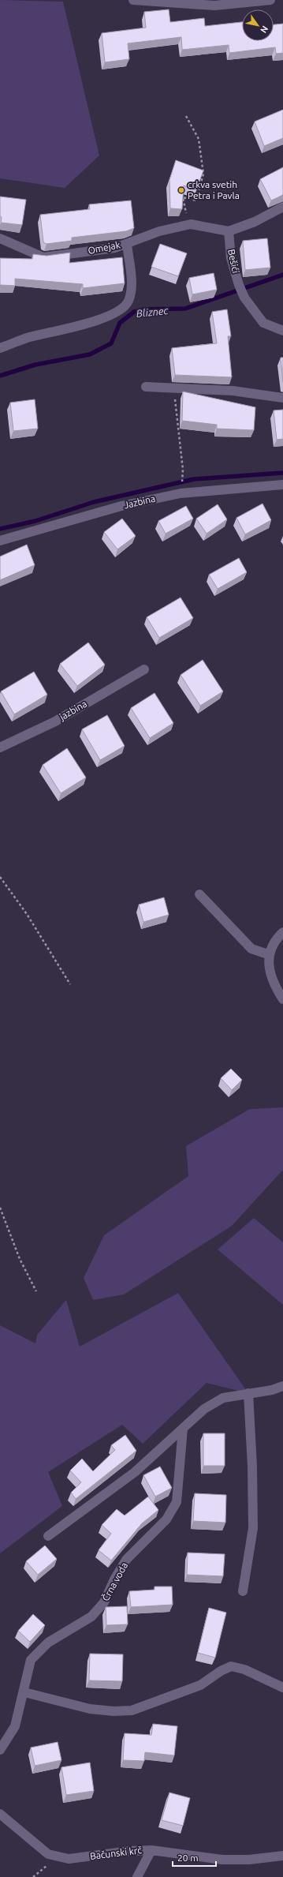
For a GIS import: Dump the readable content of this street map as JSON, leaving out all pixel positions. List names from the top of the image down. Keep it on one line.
{"streets":{"street":["Omejak","Bešići","Jazbina","jazbina","Črna voda","Bačunski krč"]},"crossings":[["Omejak","Bešići"]],"water":["Bliznec"],"places":["crkva svetih Petra i Pavla"],"scale_bar":"20 m","north":"bottom right"}
